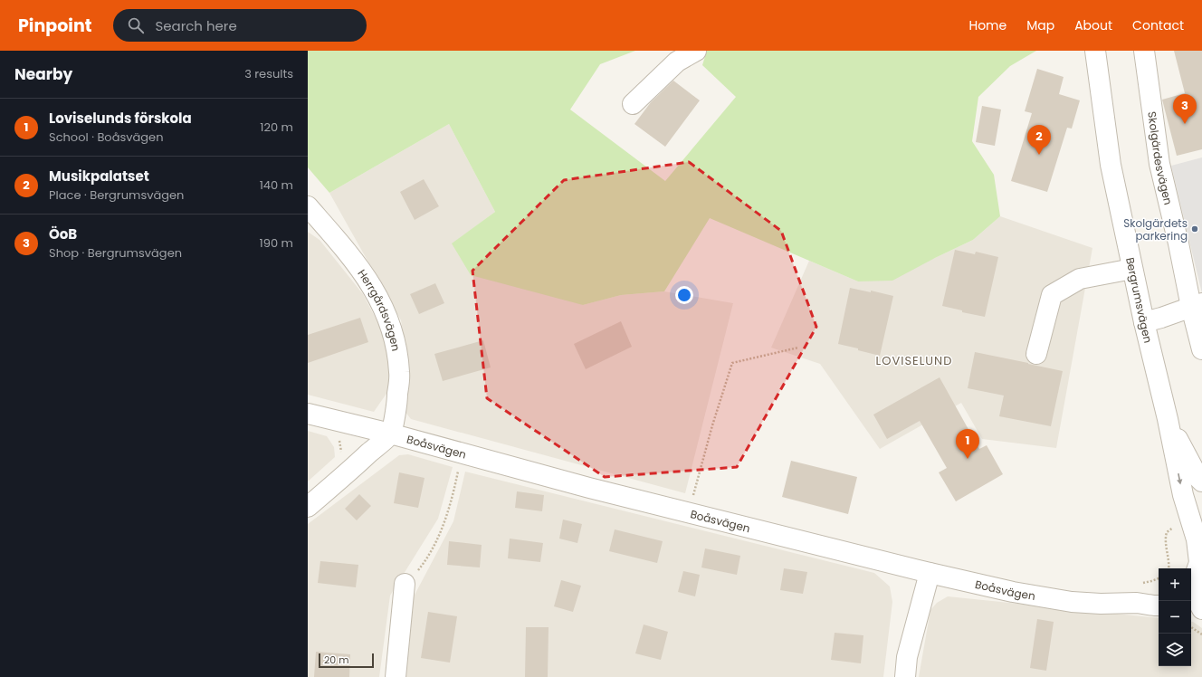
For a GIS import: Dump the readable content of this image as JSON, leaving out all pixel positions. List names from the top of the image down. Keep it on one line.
{"streets":{"street":["Skolgärdesvägen","Bergrumsvägen","Herrgårdsvägen","Boåsvägen"]},"crossings":[["Herrgårdsvägen","Boåsvägen"]],"districts":["LOVISELUND"],"places":["Skolgärdets parkering"],"scale_bar":"20 m","page":{"header":"Pinpoint","search":"Search here","nav":["Home","Map","About","Contact"],"heading":["Nearby","3 results"],"pins":["3","2","1"],"list":[{"mark":"1","name":"Loviselunds förskola","note":"School · Boåsvägen","value":"120 m"},{"mark":"2","name":"Musikpalatset","note":"Place · Bergrumsvägen","value":"140 m"},{"mark":"3","name":"ÖoB","note":"Shop · Bergrumsvägen","value":"190 m"}],"map_buttons":["+","−"],"scale":"20 m"}}
